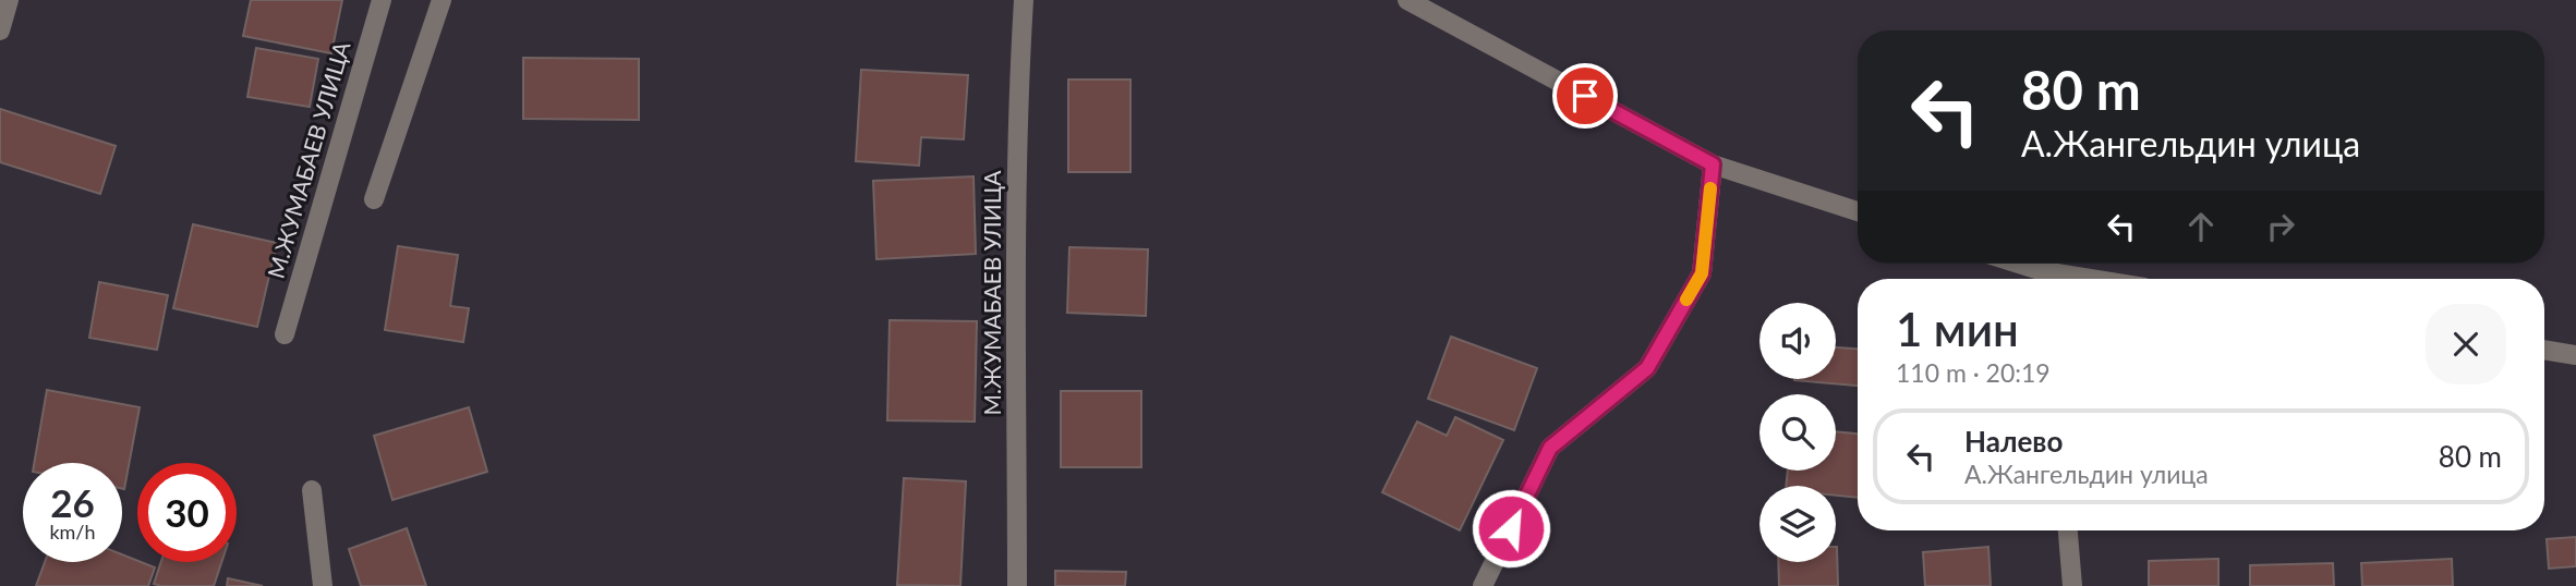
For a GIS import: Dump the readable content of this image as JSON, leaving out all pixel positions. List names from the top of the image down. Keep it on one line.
{"streets":{"street":["М.ЖУМАБАЕВ УЛИЦА"]},"page":{"turn":["80 m","А.Жангельдин улица"],"heading":["1 мин","110 m · 20:19"],"list":[{"name":"Налево","note":"А.Жангельдин улица","value":"80 m"}],"speed":"26 km/h","limit":"30"}}
